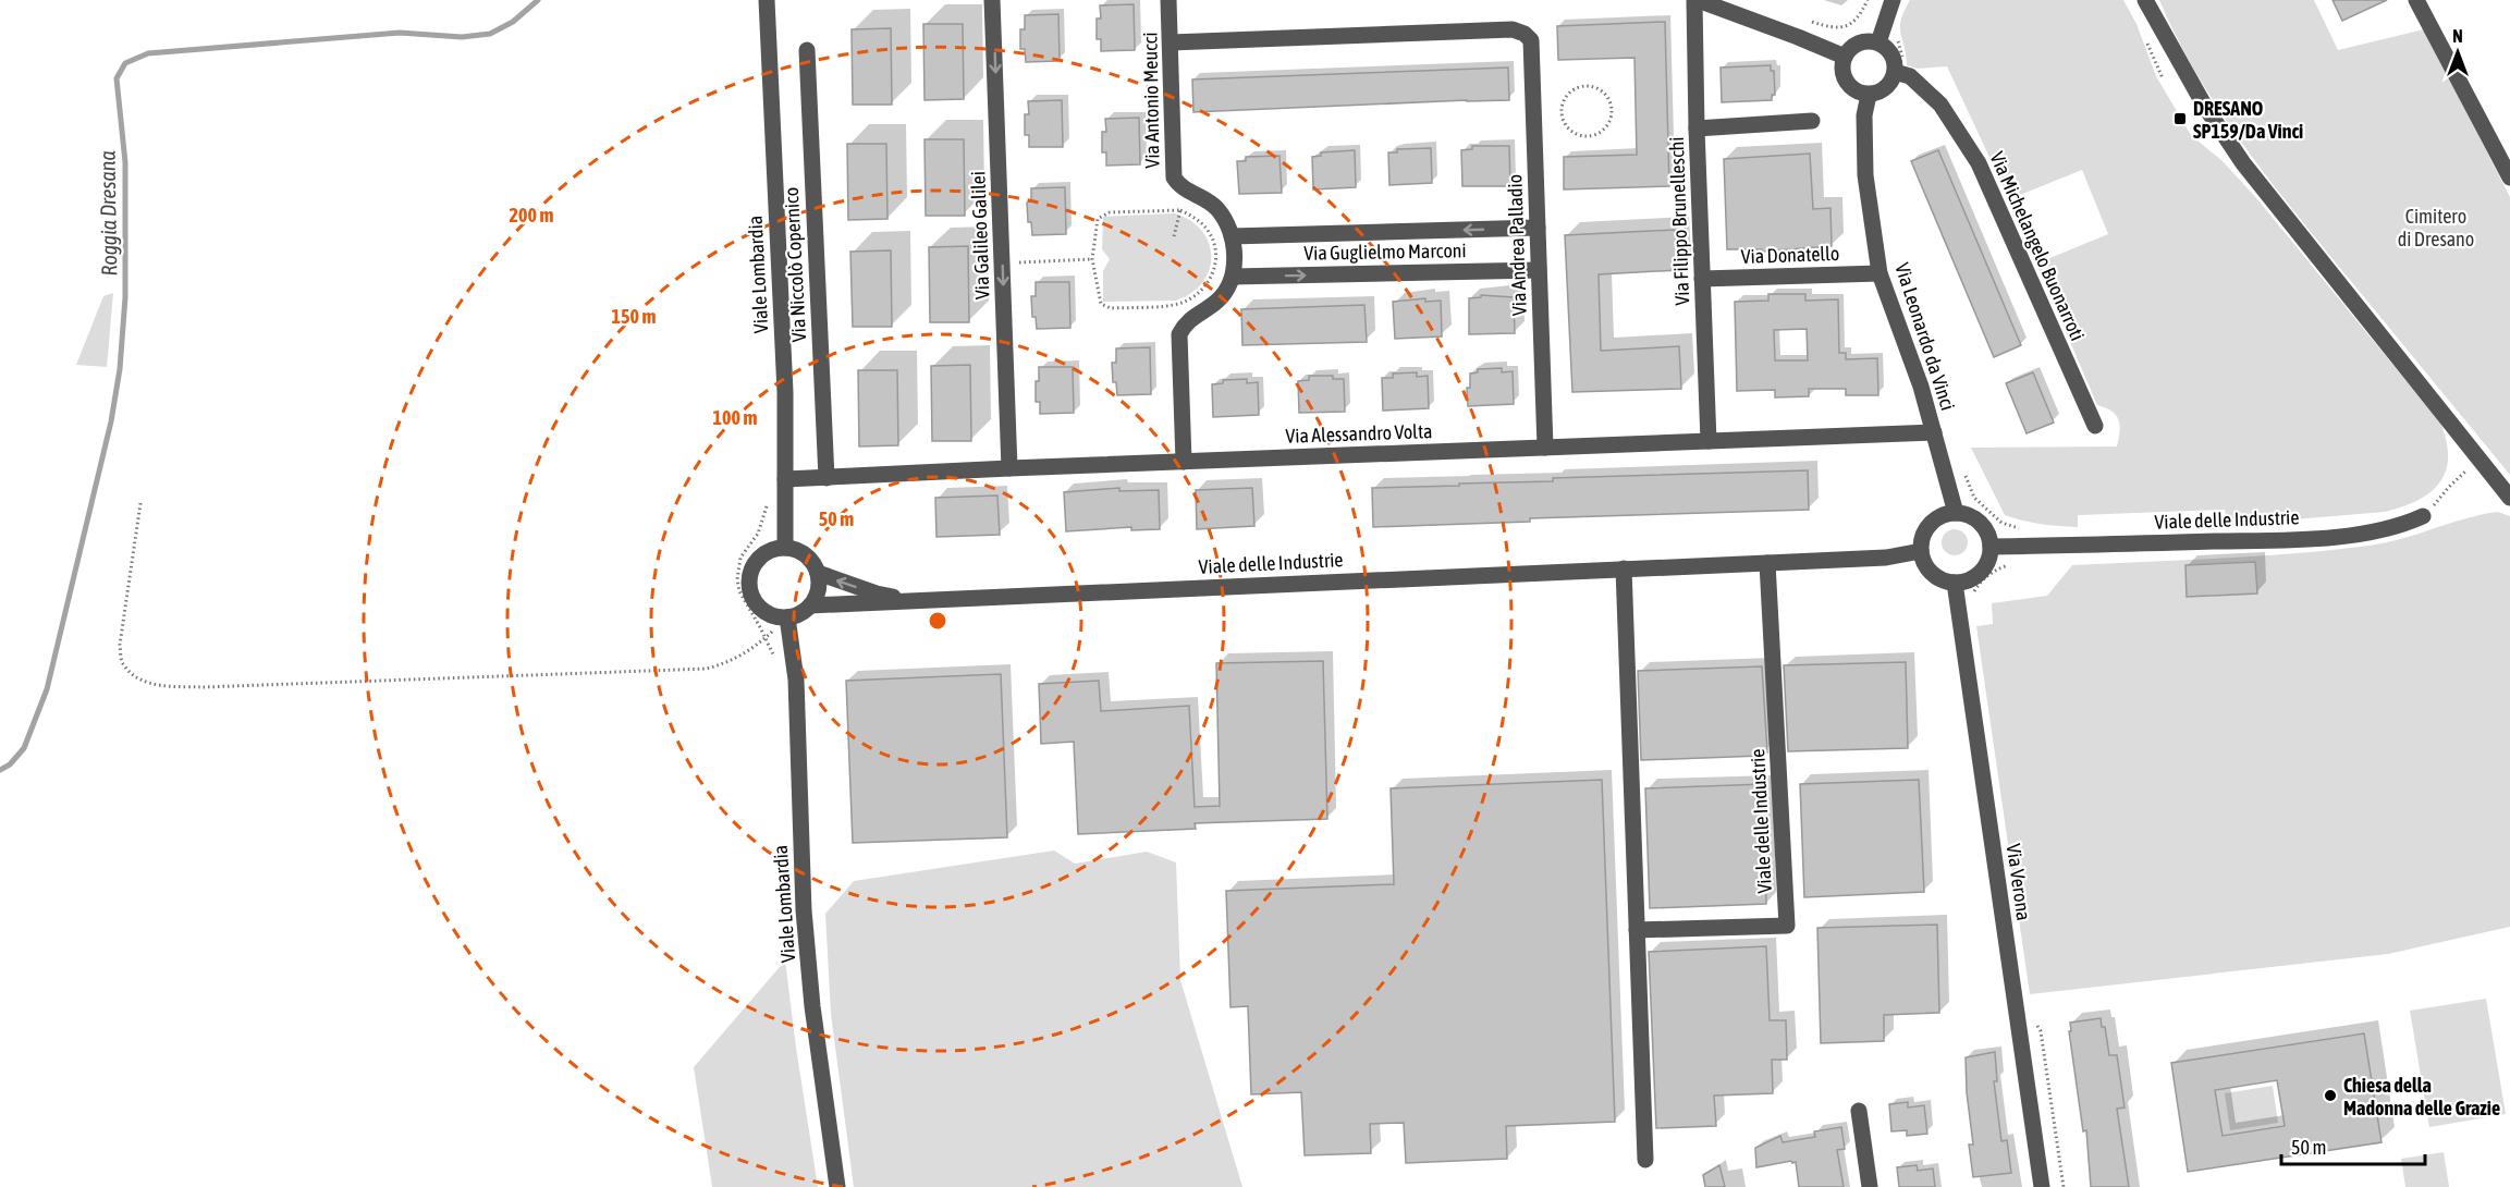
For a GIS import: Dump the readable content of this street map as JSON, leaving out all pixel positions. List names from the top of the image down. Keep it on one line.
{"streets":{"street":["Via Antonio Meucci","Via Filippo Brunelleschi","Via Galileo Galilei","Via Andrea Palladio","Via Michelangelo Buonarroti","Via Guglielmo Marconi","Via Donatello","Via Niccolò Copernico","Viale Lombardia","Via Leonardo da Vinci","Via Alessandro Volta","Viale delle Industrie","Via Verona"]},"crossings":[["Via Antonio Meucci","Via Andrea Palladio"],["Via Antonio Meucci","Via Guglielmo Marconi"],["Via Filippo Brunelleschi","Via Donatello"],["Via Filippo Brunelleschi","Via Alessandro Volta"],["Via Galileo Galilei","Via Alessandro Volta"],["Via Andrea Palladio","Via Guglielmo Marconi"],["Via Andrea Palladio","Via Alessandro Volta"],["Via Michelangelo Buonarroti","Via Leonardo da Vinci"],["Via Donatello","Via Leonardo da Vinci"],["Via Niccolò Copernico","Via Alessandro Volta"],["Viale Lombardia","Via Alessandro Volta"],["Viale Lombardia","Viale delle Industrie"],["Via Leonardo da Vinci","Via Alessandro Volta"],["Via Leonardo da Vinci","Viale delle Industrie"],["Via Leonardo da Vinci","Via Verona"],["Viale delle Industrie","Via Verona"]],"one_way":["Via Galileo Galilei"],"water":["Roggia Dresana"],"parks":["Cimitero di Dresano"],"places":{"transit":["DRESANO SP159/Da Vinci"],"other":["Chiesa della Madonna delle Grazie"]},"scale_bar":"50 m","north":"top","rings":["200 m","150 m","100 m","50 m"]}
